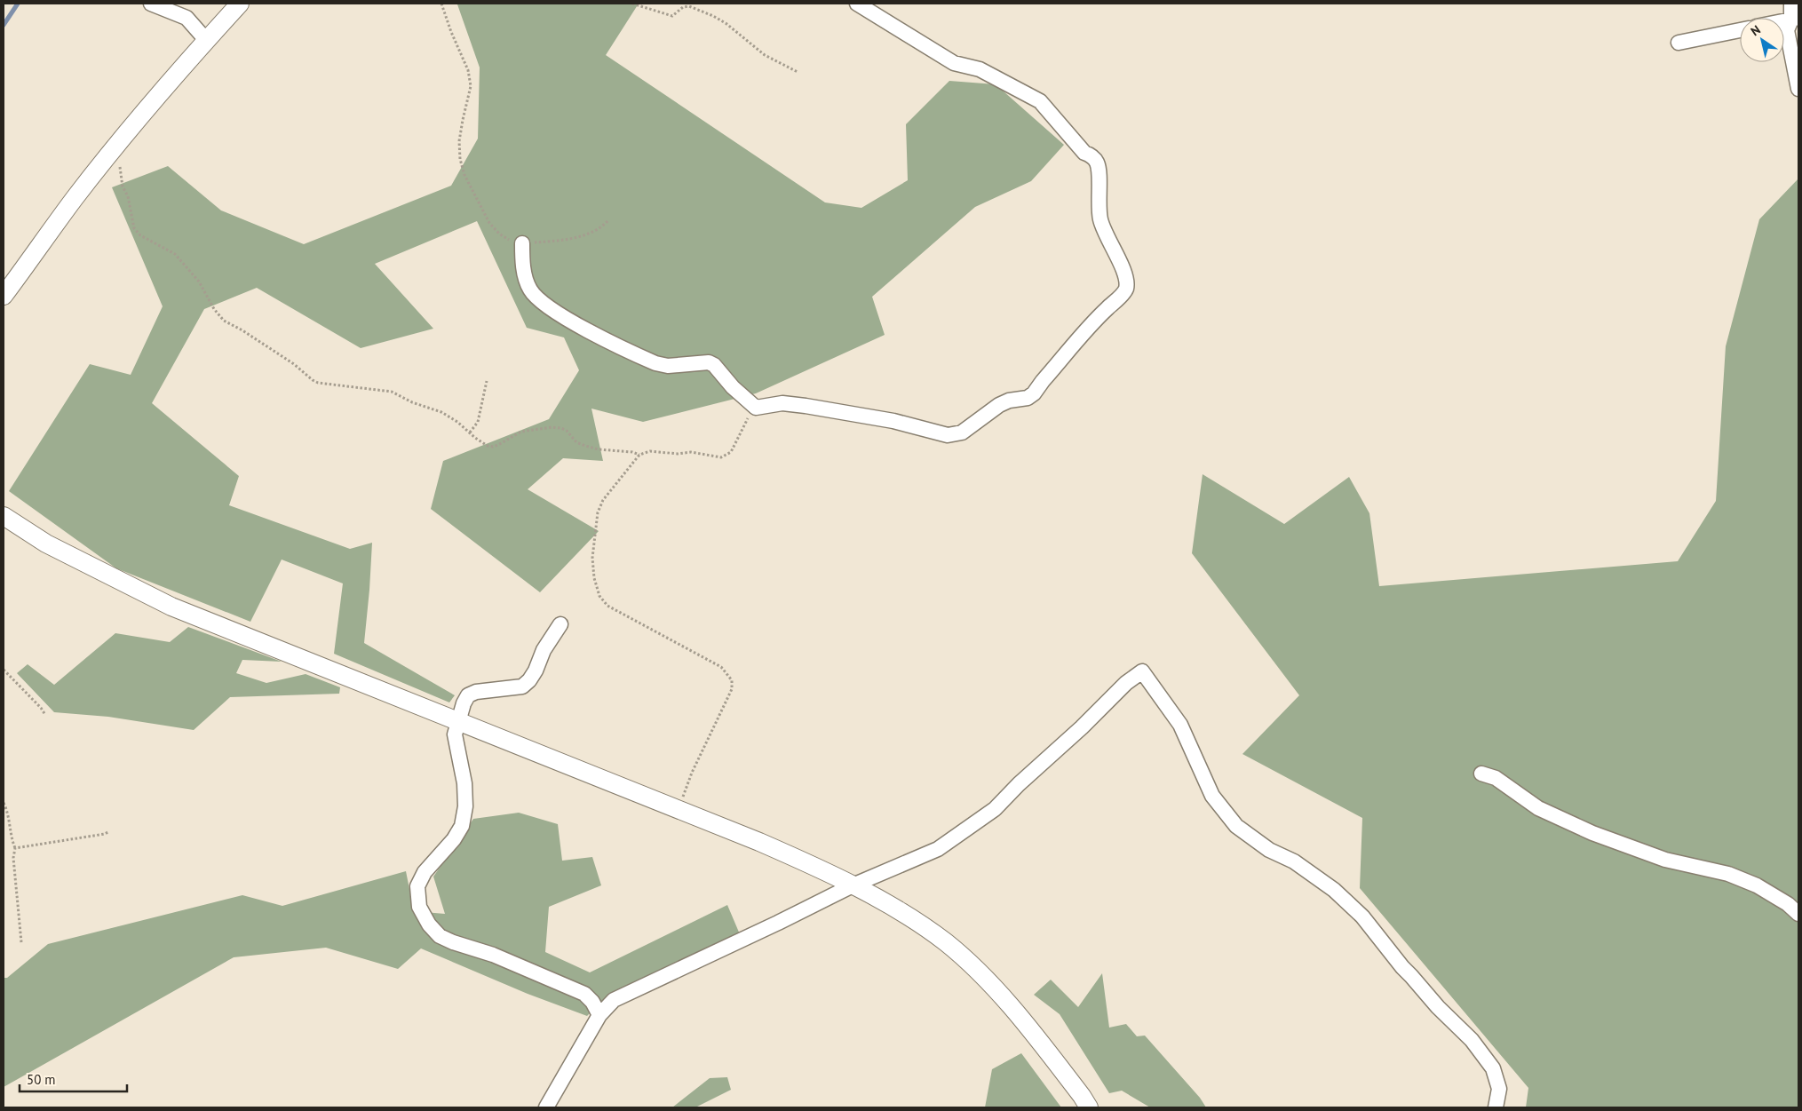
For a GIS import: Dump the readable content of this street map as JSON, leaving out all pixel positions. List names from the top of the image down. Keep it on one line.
{"scale_bar":"50 m","north":"top left"}
